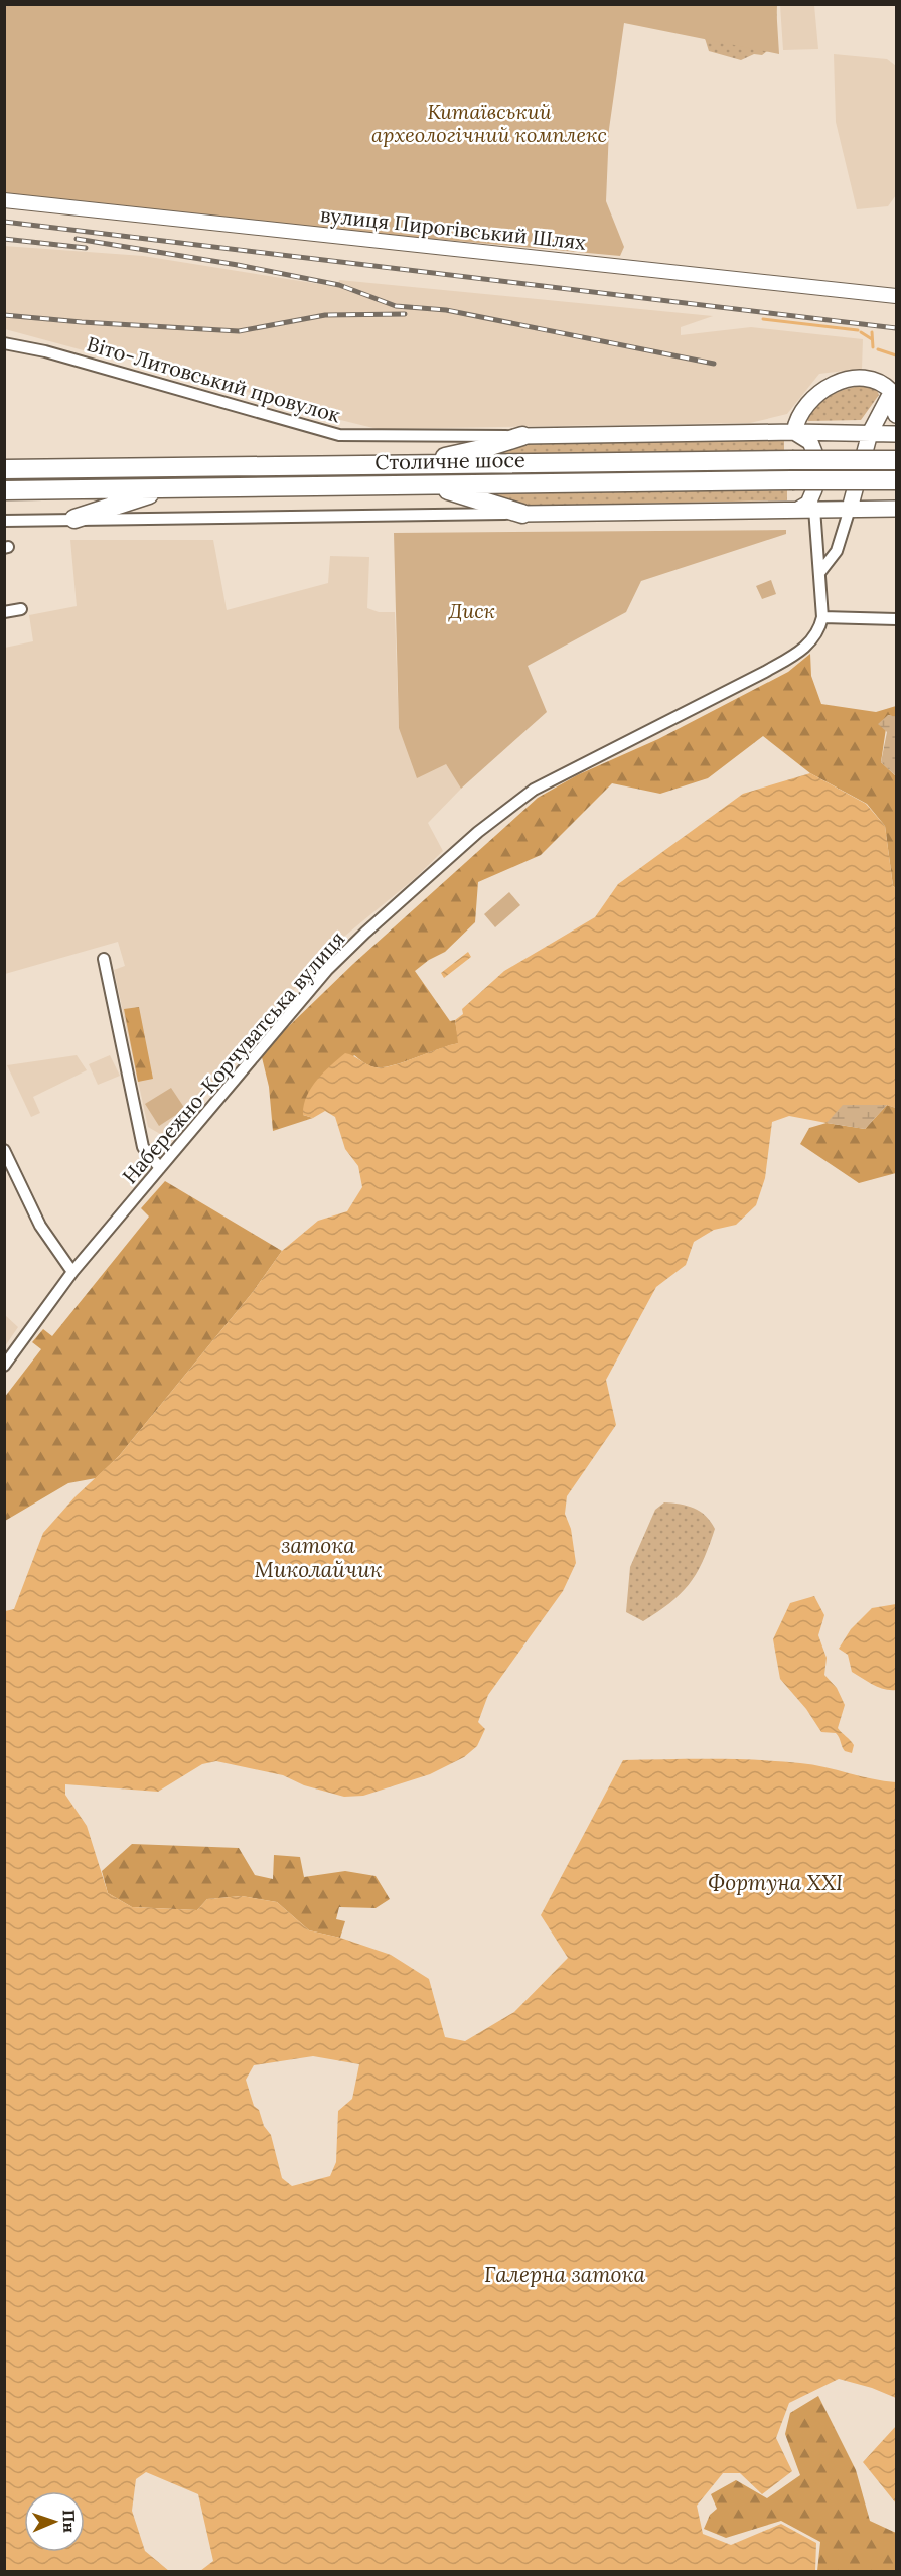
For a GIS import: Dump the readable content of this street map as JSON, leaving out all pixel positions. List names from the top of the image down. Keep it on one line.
{"streets":{"highway":["Столичне шосе"],"street":["вулиця Пирогівський Шлях","Віто-Литовський провулок","Набережно-Корчуватська вулиця"]},"water":["затока Миколайчик","Фортуна XXI","Галерна затока"],"parks":["Китаївський археологічний комплекс","Диск"],"north":"right"}
